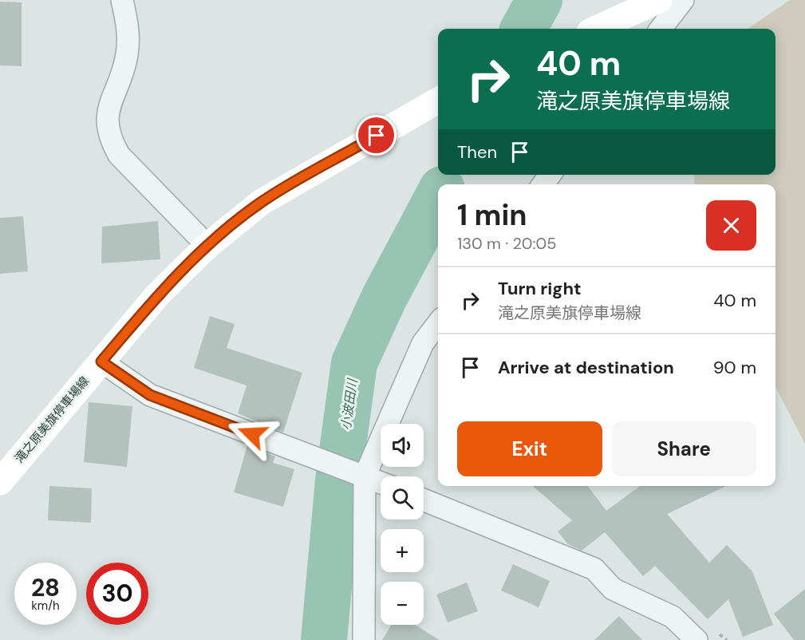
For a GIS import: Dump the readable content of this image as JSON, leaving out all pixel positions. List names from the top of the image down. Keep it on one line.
{"streets":{"main road":["滝之原美旗停車場線"]},"water":["小波田川"],"page":{"turn":["40 m","滝之原美旗停車場線"],"then":"Then","heading":["1 min","130 m · 20:05"],"list":[{"name":"Turn right","note":"滝之原美旗停車場線","value":"40 m"},{"name":"Arrive at destination","value":"90 m"}],"buttons":["Exit","Share"],"map_buttons":["+","−"],"speed":"28 km/h","limit":"30"}}
